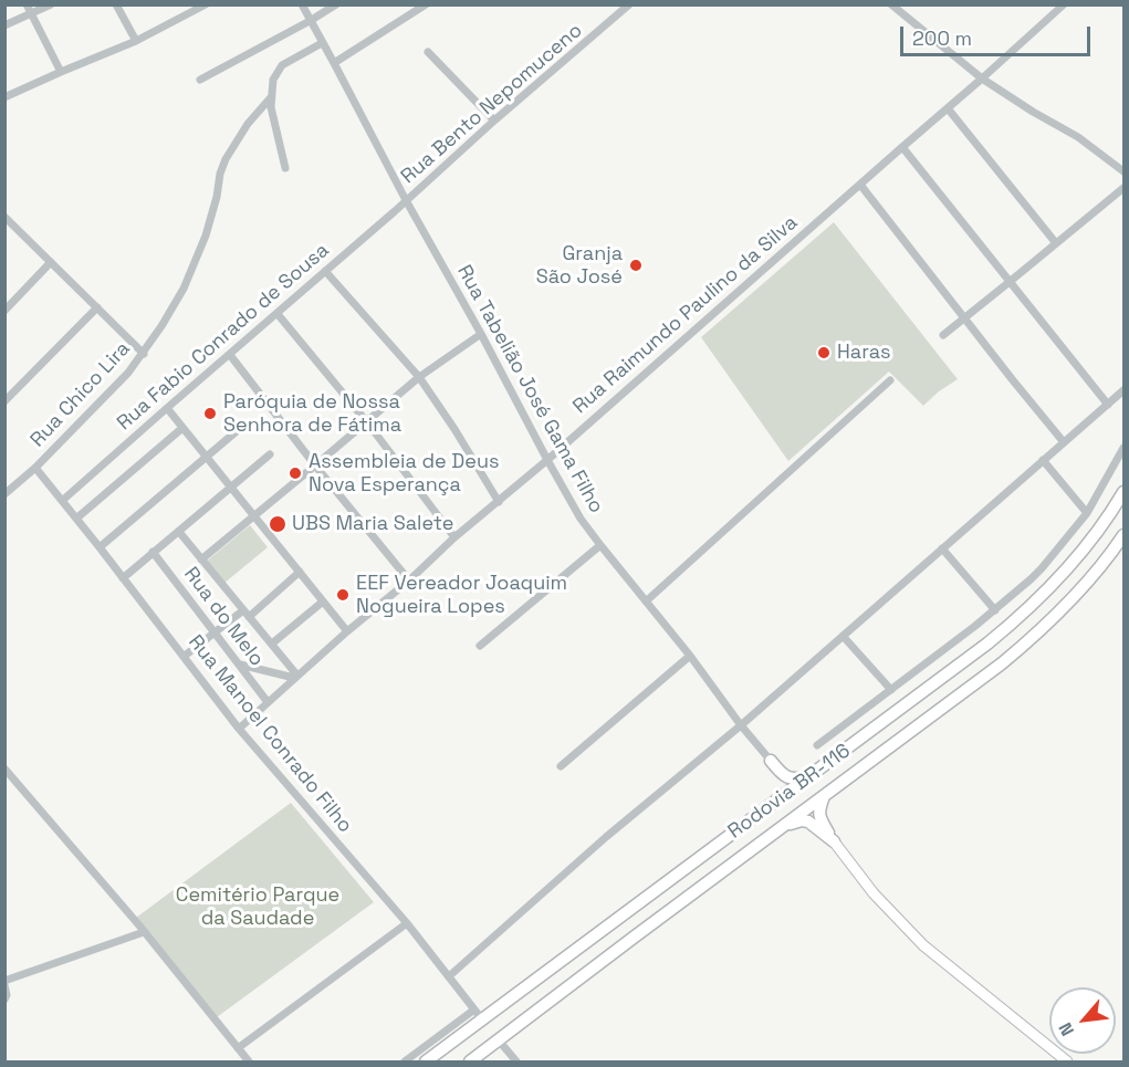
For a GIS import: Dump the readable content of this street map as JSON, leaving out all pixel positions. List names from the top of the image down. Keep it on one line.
{"streets":{"highway":["Rodovia BR-116"],"street":["Rua Bento Nepomuceno","Rua Raimundo Paulino da Silva","Rua Fabio Conrado de Sousa","Rua Tabelião José Gama Filho","Rua Chico Lira","Rua do Melo","Rua Manoel Conrado Filho"]},"crossings":[["Rua Bento Nepomuceno","Rua Fabio Conrado de Sousa"],["Rua Bento Nepomuceno","Rua Tabelião José Gama Filho"],["Rua Raimundo Paulino da Silva","Rua Tabelião José Gama Filho"],["Rua Raimundo Paulino da Silva","Rua do Melo"],["Rua Raimundo Paulino da Silva","Rua Manoel Conrado Filho"],["Rua Fabio Conrado de Sousa","Rua Tabelião José Gama Filho"],["Rua Fabio Conrado de Sousa","Rua Manoel Conrado Filho"],["Rua Tabelião José Gama Filho","Rua Chico Lira"],["Rua Chico Lira","Rua Manoel Conrado Filho"],["Rua Manoel Conrado Filho","Rodovia BR-116"]],"parks":["Cemitério Parque da Saudade"],"places":["Granja São José","Haras","Paróquia de Nossa Senhora de Fátima","Assembleia de Deus Nova Esperança","UBS Maria Salete","EEF Vereador Joaquim Nogueira Lopes"],"scale_bar":"200 m","north":"bottom left"}
